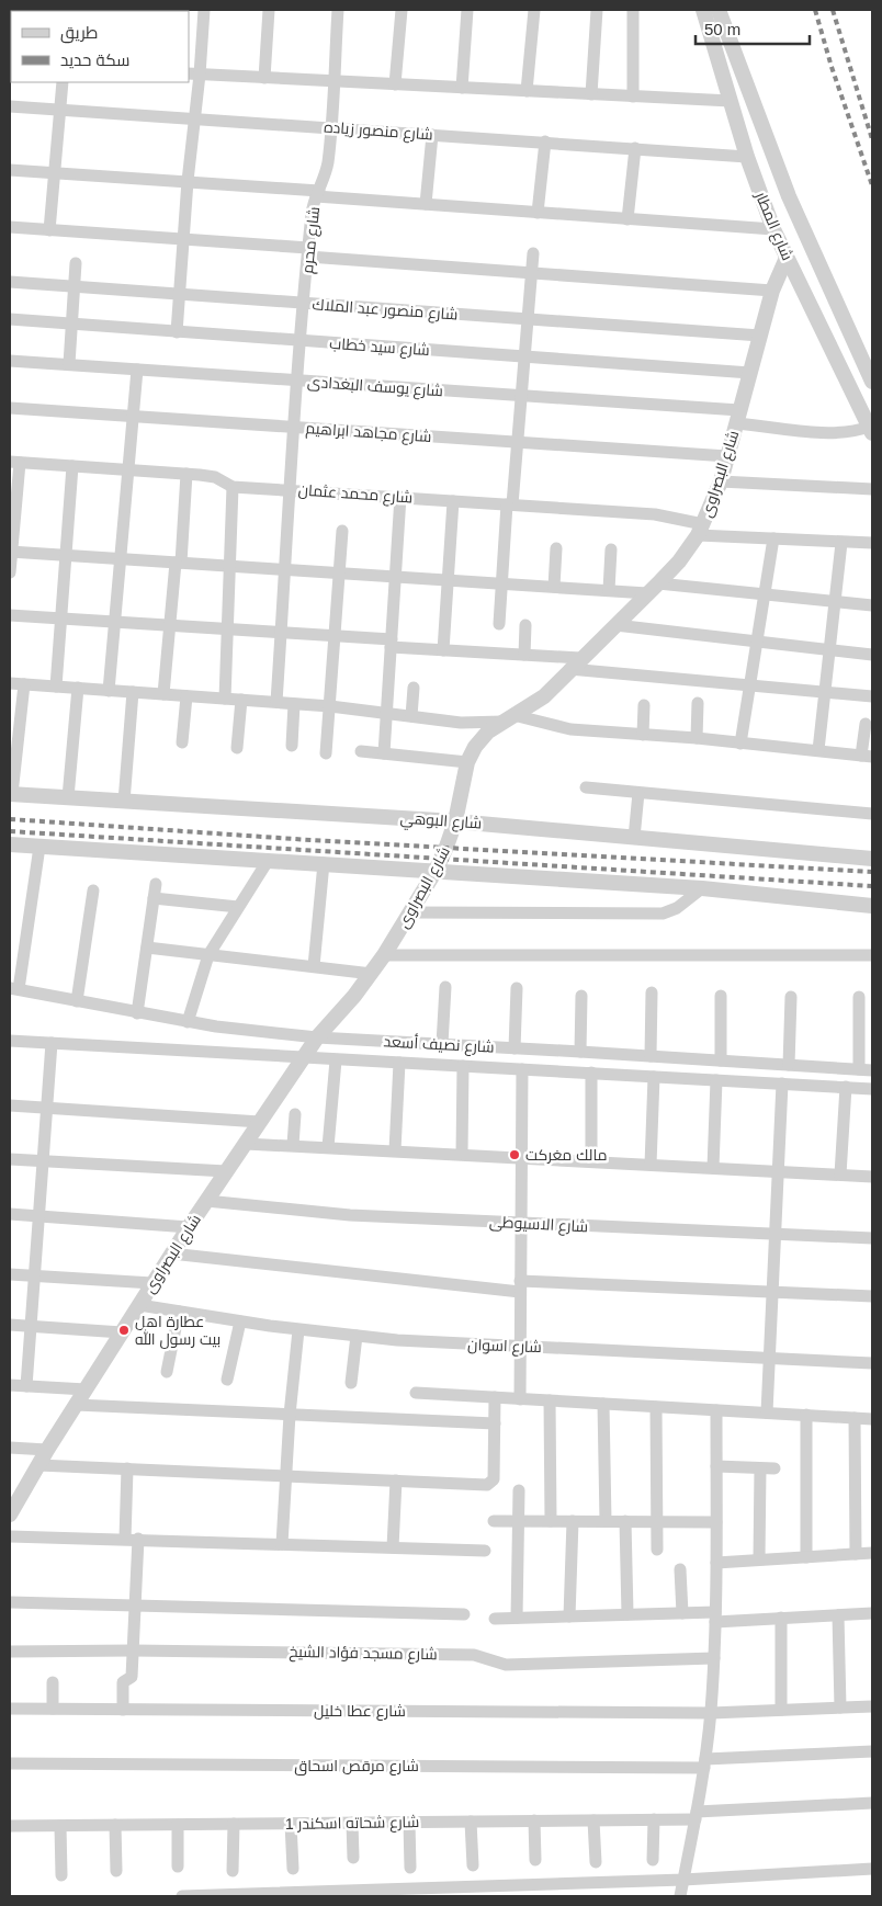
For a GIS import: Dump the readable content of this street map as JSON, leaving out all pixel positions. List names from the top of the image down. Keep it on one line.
{"streets":{"street":["شارع منصور زياده","شارع المطار","شارع محرم","شارع منصور عبد الملاك","شارع سيد خطاب","شارع يوسف البغدادى","شارع مجاهد ابراهيم","شارع البصراوى","شارع محمد عثمان","شارع البوهي","شارع نصيف أسعد","شارع الاسيوطى","شارع اسوان","شارع مسجد فؤاد الشيخ","شارع عطا خليل","شارع مرقص اسحاق","شارع شحاته اسكندر 1"]},"crossings":[["شارع منصور زياده","شارع المطار"],["شارع منصور زياده","شارع محرم"],["شارع المطار","شارع يوسف البغدادى"],["شارع المطار","شارع البصراوى"],["شارع محرم","شارع منصور عبد الملاك"],["شارع محرم","شارع سيد خطاب"],["شارع محرم","شارع يوسف البغدادى"],["شارع محرم","شارع مجاهد ابراهيم"],["شارع محرم","شارع محمد عثمان"],["شارع منصور عبد الملاك","شارع البصراوى"],["شارع سيد خطاب","شارع البصراوى"],["شارع يوسف البغدادى","شارع البصراوى"],["شارع مجاهد ابراهيم","شارع البصراوى"],["شارع البصراوى","شارع محمد عثمان"],["شارع البصراوى","شارع البوهي"],["شارع البصراوى","شارع نصيف أسعد"],["شارع البصراوى","شارع الاسيوطى"],["شارع البصراوى","شارع اسوان"]],"places":["مالك مغركت","عطارة اهل بيت رسول الله"],"legend":["طريق","سكة حديد"],"scale_bar":"50 m"}
